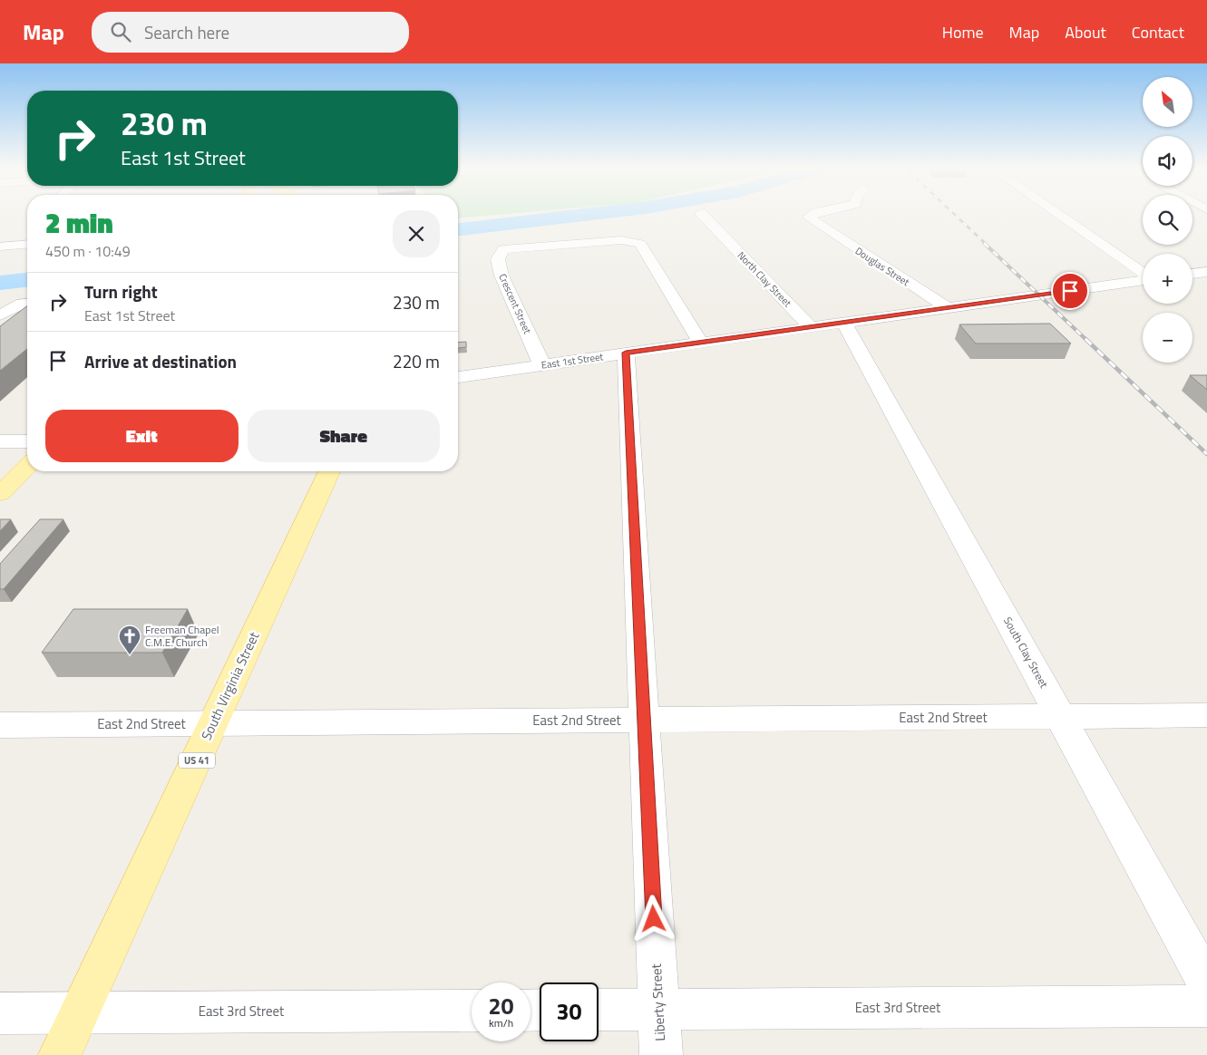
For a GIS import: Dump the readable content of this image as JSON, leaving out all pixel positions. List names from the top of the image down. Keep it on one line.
{"streets":{"main road":["South Virginia Street","US 41"],"street":["Douglas Street","North Clay Street","Crescent Street","East 1st Street","South Clay Street","East 2nd Street","Liberty Street","East 3rd Street"]},"crossings":[["Douglas Street","East 1st Street"],["North Clay Street","East 1st Street"],["Crescent Street","East 1st Street"],["East 1st Street","South Clay Street"],["East 1st Street","Liberty Street"],["South Clay Street","East 2nd Street"],["South Virginia Street","East 2nd Street"],["South Virginia Street","East 3rd Street"],["East 2nd Street","Liberty Street"],["Liberty Street","East 3rd Street"]],"places":{"church":["Freeman Chapel C.M.E. Church"]},"north":"top left","page":{"header":"Map","search":"Search here","nav":["Home","Map","About","Contact"],"map_buttons":["+","−"],"turn":["230 m","East 1st Street"],"heading":["2 min","450 m · 10:49"],"list":[{"name":"Turn right","note":"East 1st Street","value":"230 m"},{"name":"Arrive at destination","value":"220 m"}],"buttons":["Exit","Share"],"speed":"20 km/h","limit":"30"}}
